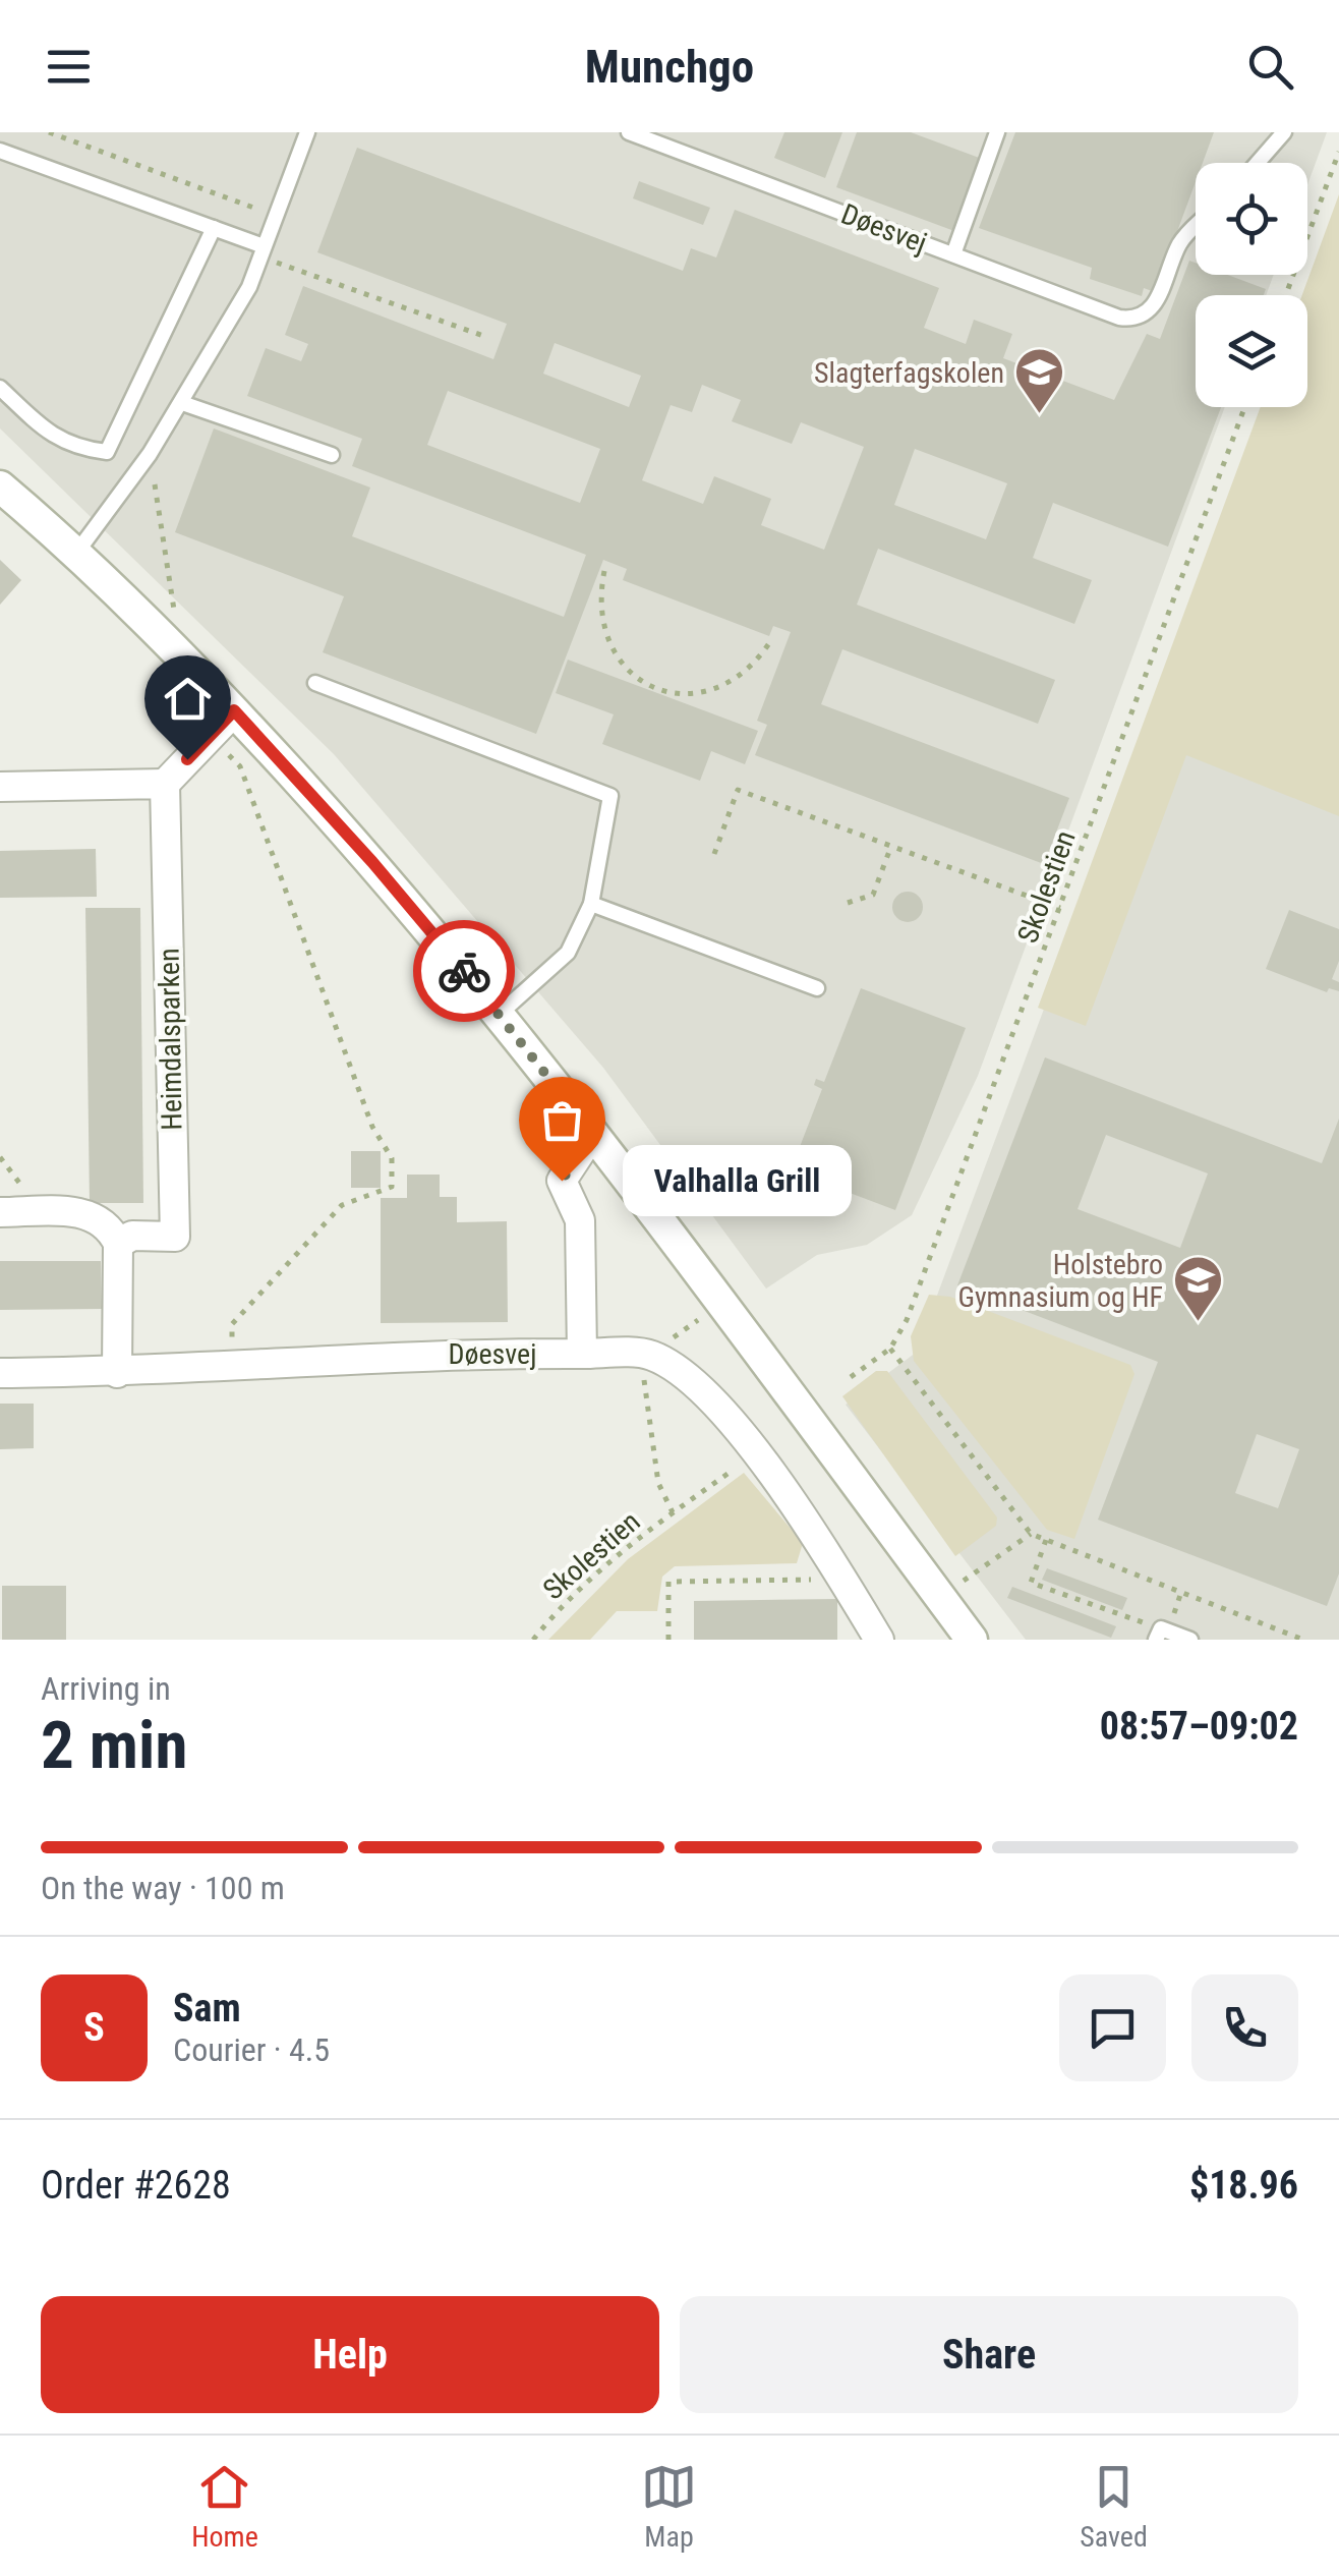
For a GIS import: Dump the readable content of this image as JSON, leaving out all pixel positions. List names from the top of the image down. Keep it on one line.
{"streets":{"street":["Døesvej","Heimdalsparken"],"path":["Skolestien"]},"places":{"school or university":["Slagterfagskolen","Holstebro Gymnasium og HF"],"other":["Valhalla Grill"]},"page":{"header":"Munchgo","bubble":"Valhalla Grill","heading":["2 min","Arriving in","08:57–09:02"],"panel":["Sam","Courier · 4.5","Order #2628","$18.96"],"bar":"On the way · 100 m","round":"S","buttons":["Help","Share"],"tabs":["Home","Map","Saved"]}}
